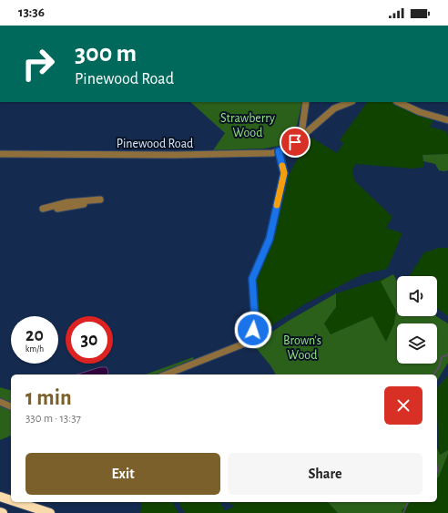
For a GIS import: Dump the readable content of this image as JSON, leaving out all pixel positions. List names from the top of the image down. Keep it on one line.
{"streets":{"street":["Pinewood Road"]},"parks":["Strawberry Wood","Brown's Wood"],"page":{"status":"13:36","turn":["300 m","Pinewood Road"],"speed":"20 km/h","limit":"30","heading":["1 min","330 m · 13:37"],"buttons":["Exit","Share"]}}
